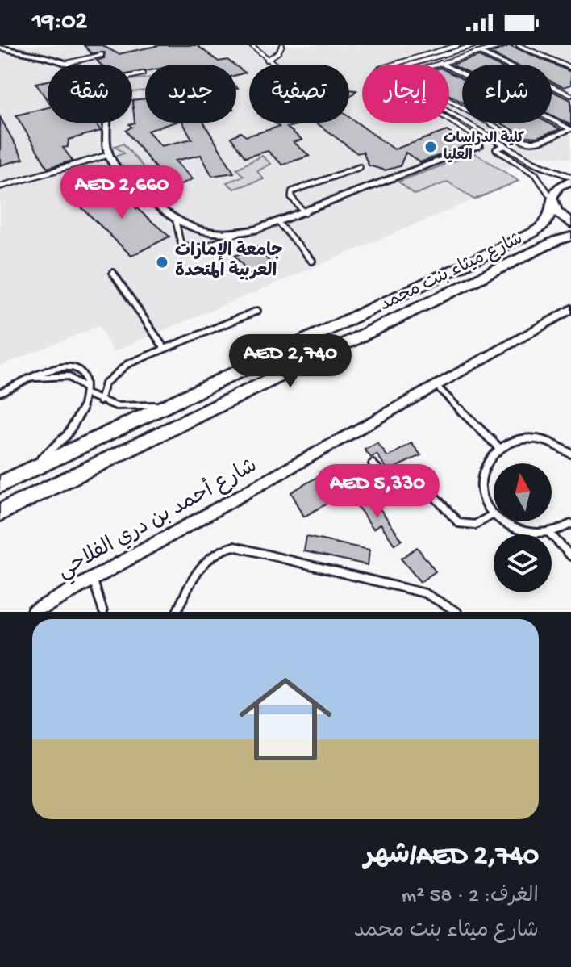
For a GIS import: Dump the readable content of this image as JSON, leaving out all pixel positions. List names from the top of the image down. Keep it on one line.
{"streets":{"main road":["شارع ميثاء بنت محمد"],"street":["شارع أحمد بن دري الفلاحي"]},"places":["كلية الدراسات العليا","جامعة الإمارات العربية المتحدة"],"north":"top","page":{"status":"19:02","chip":["شراء","إيجار","تصفية","جديد","شقة"],"price":["AED 2,660","AED 2,740","AED 5,330"],"list":[{"name":"AED 2,740/شهر","note":"الغرف: 2 · 58 m² · شارع ميثاء بنت محمد"}]}}
